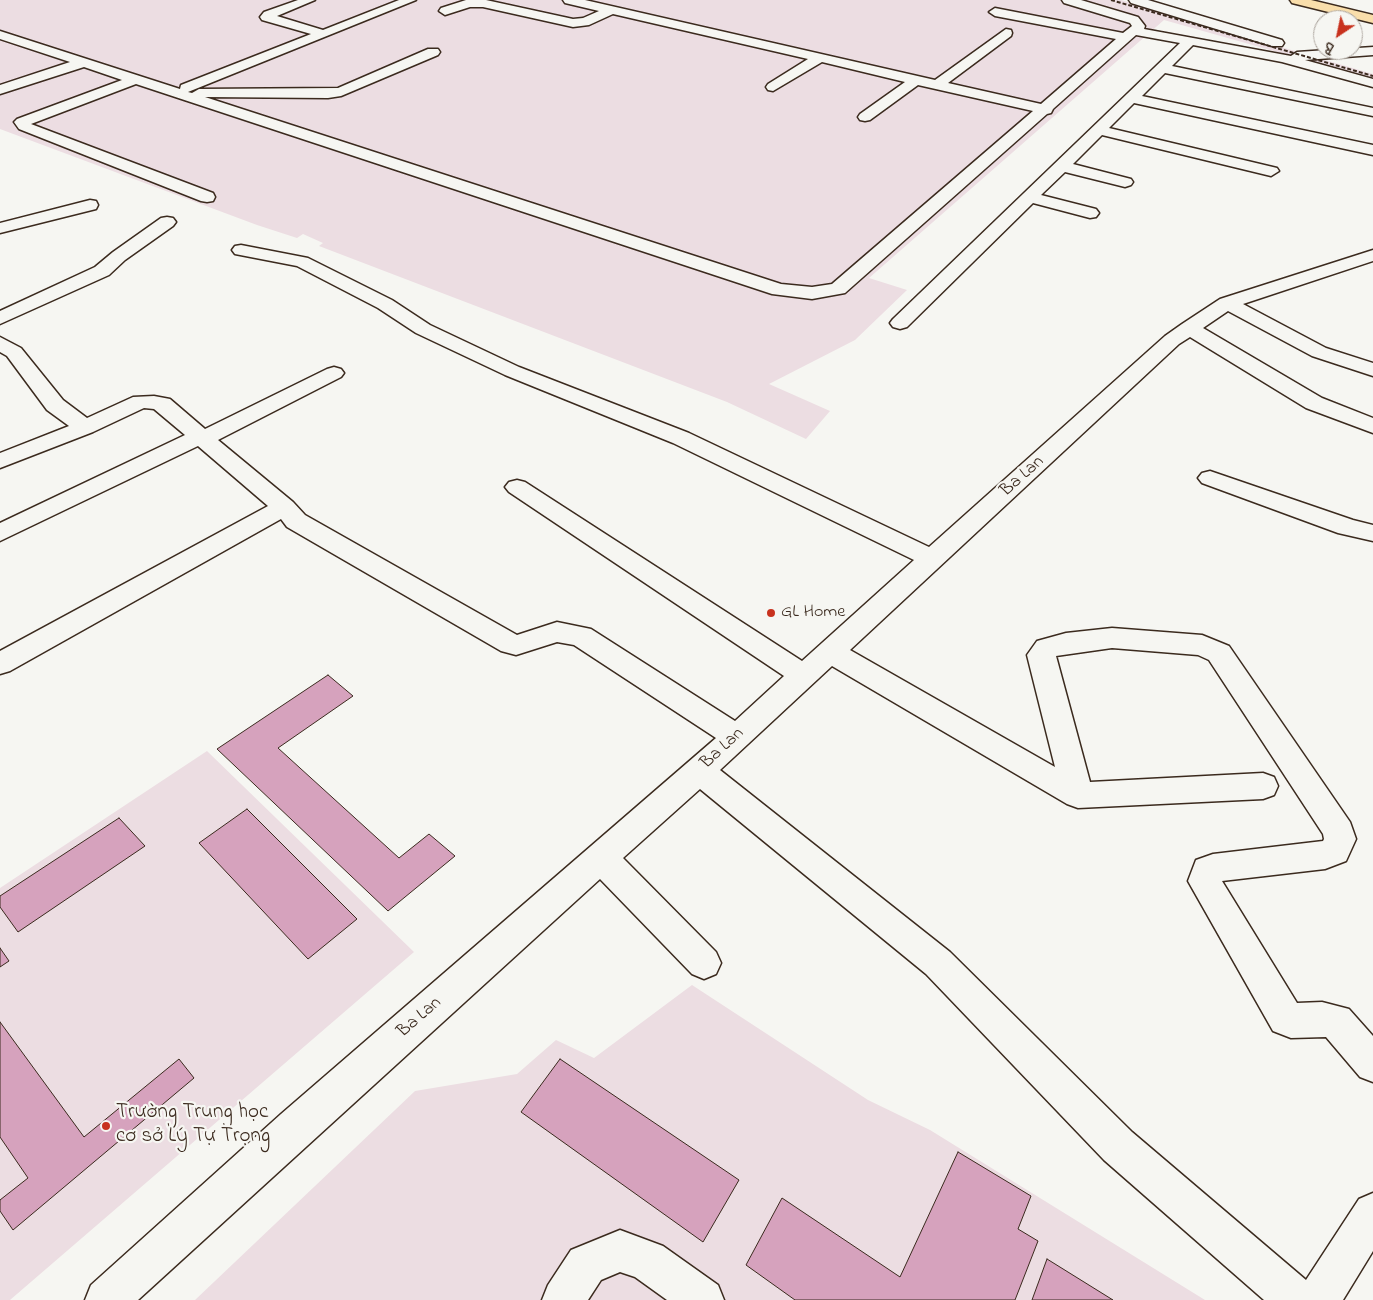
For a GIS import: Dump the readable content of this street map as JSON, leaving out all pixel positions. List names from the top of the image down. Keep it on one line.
{"streets":{"street":["Ba Lan"]},"places":["GL Home","Trường Trung học cơ sở Lý Tự Trọng"],"north":"bottom left"}
